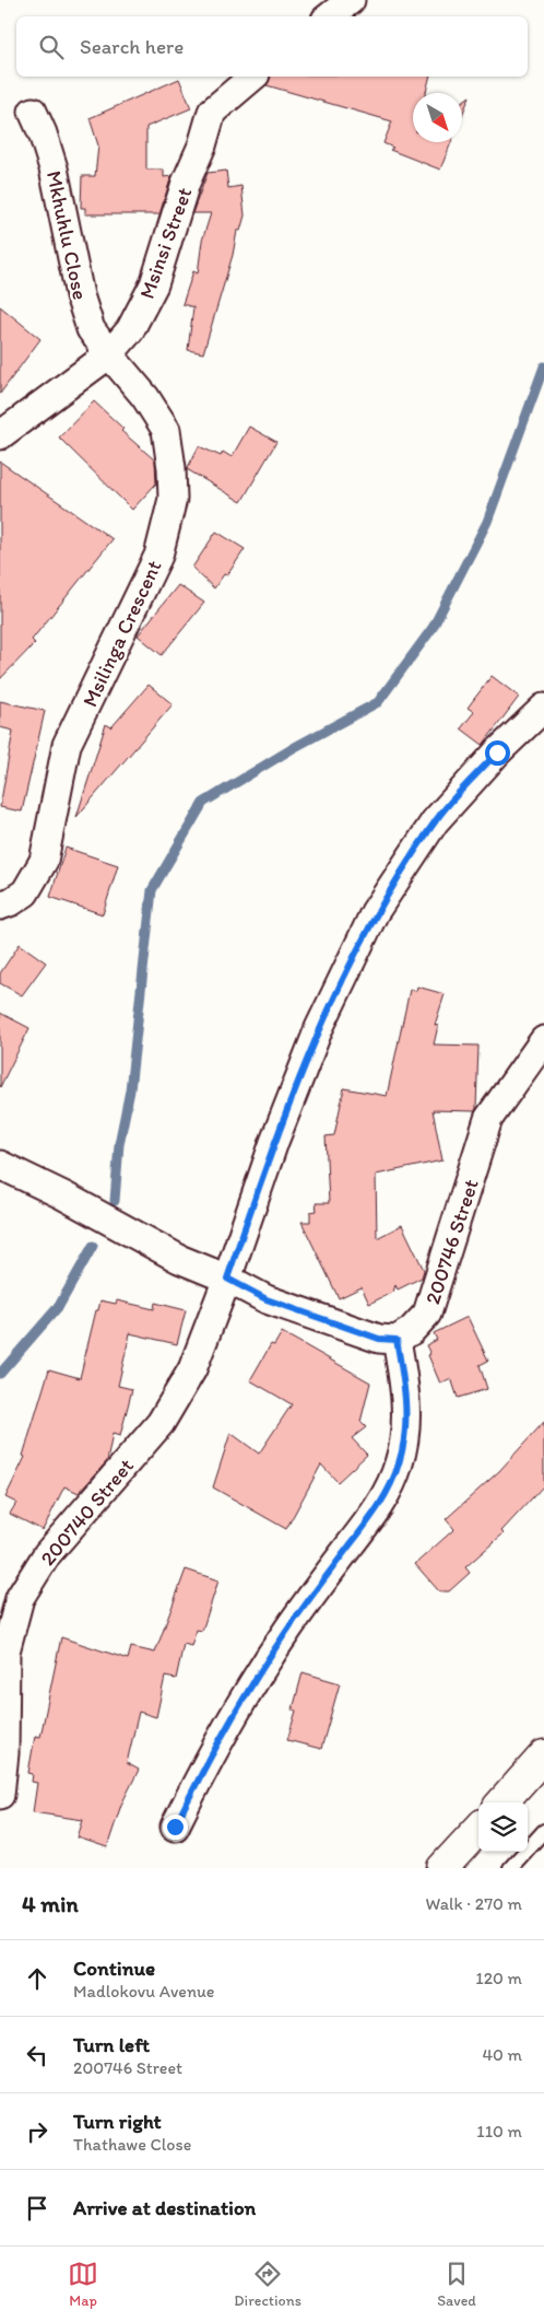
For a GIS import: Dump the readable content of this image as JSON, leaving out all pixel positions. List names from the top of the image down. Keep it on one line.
{"streets":{"street":["Mkhuhlu Close","Msinsi Street","Msilinga Crescent","200746 Street","200740 Street"]},"crossings":[["Mkhuhlu Close","Msinsi Street"],["Mkhuhlu Close","Msilinga Crescent"],["Msinsi Street","Msilinga Crescent"]],"north":"bottom right","page":{"search":"Search here","heading":["4 min","Walk · 270 m"],"list":[["Continue","Madlokovu Avenue","120 m"],["Turn left","200746 Street","40 m"],["Turn right","Thathawe Close","110 m"],"Arrive at destination"],"nav":["Map","Directions","Saved"]}}
